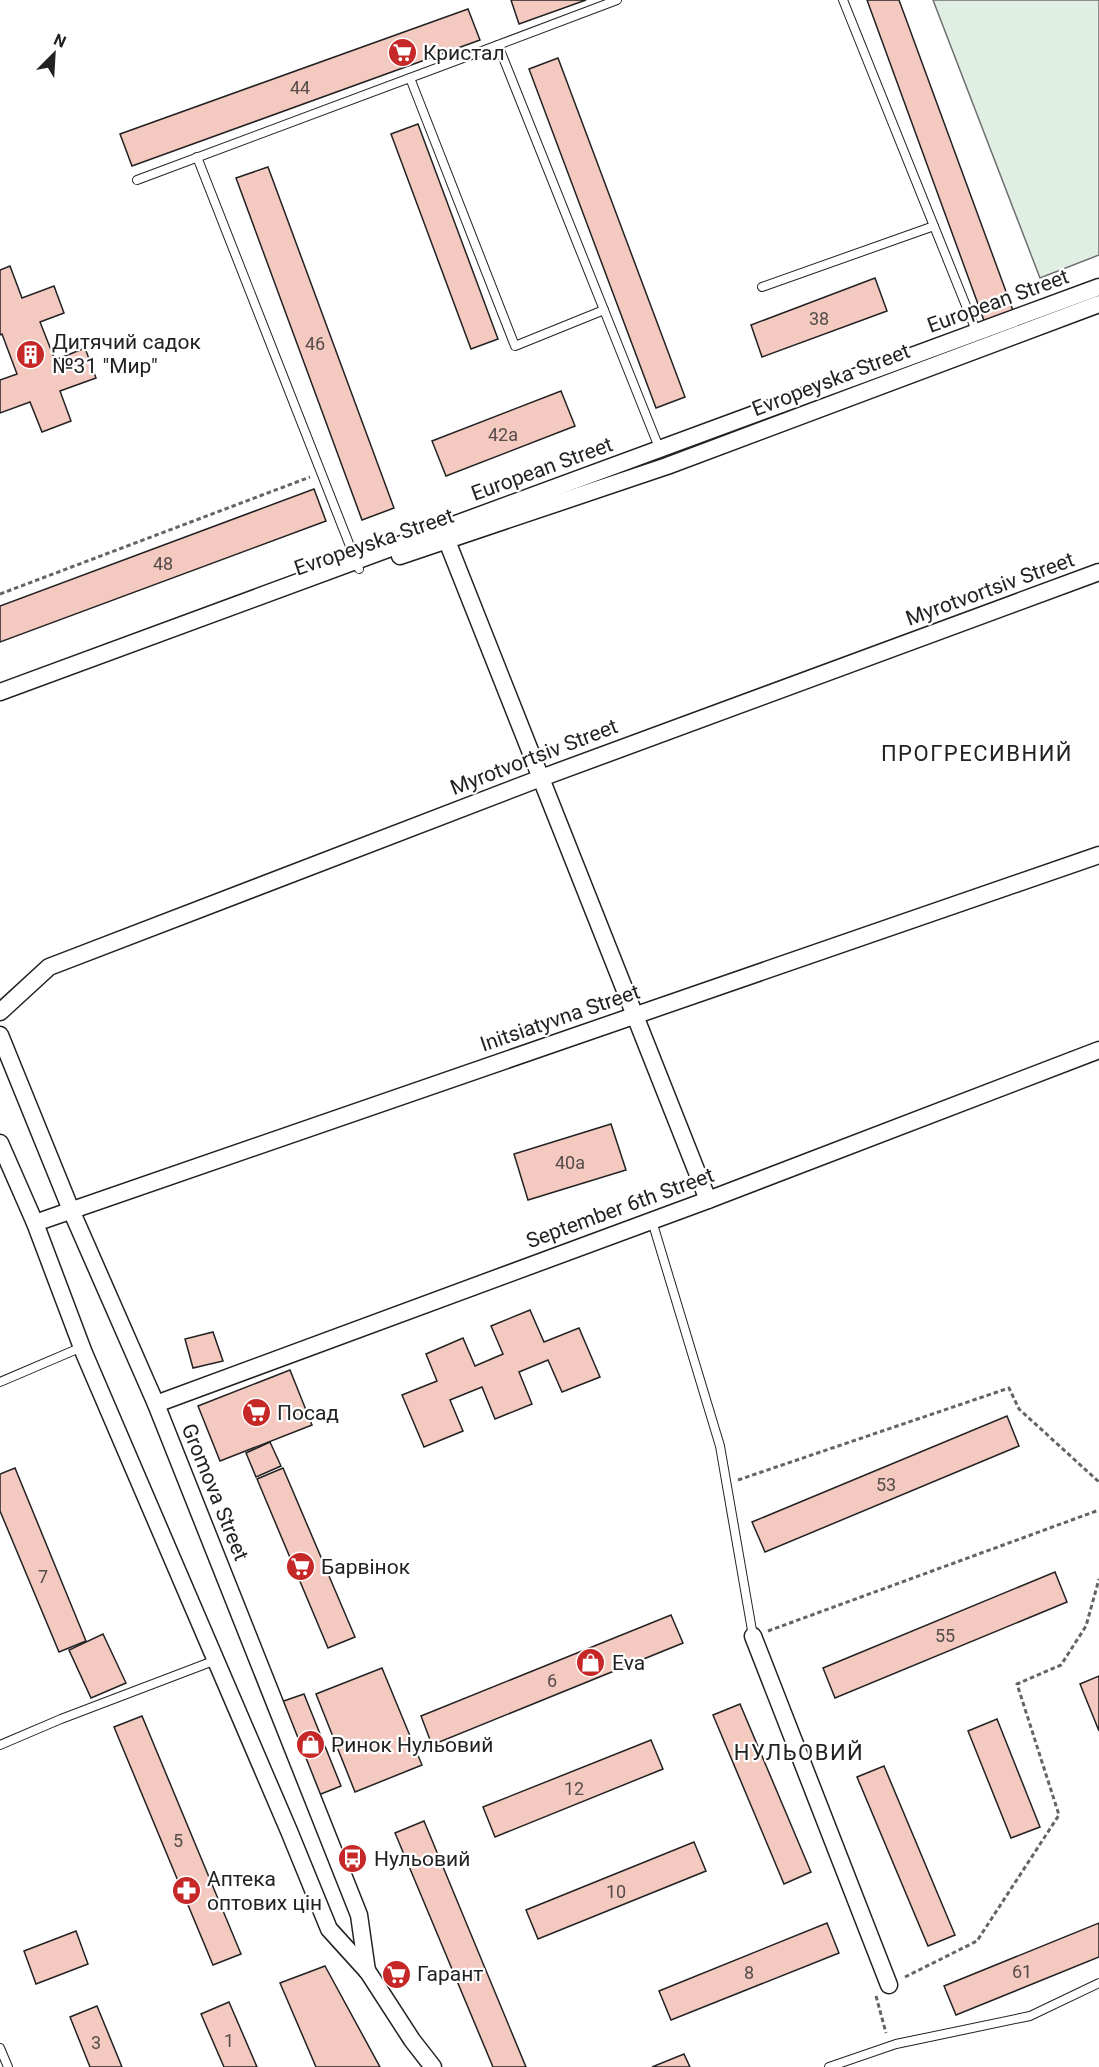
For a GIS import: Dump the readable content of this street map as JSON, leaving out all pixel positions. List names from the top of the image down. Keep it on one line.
{"streets":{"street":["European Street","Evropeyska Street","Myrotvortsiv Street","Initsiatyvna Street","September 6th Street","Gromova Street"]},"crossings":[["Initsiatyvna Street","Gromova Street"],["September 6th Street","Gromova Street"]],"districts":["ПРОГРЕСИВНИЙ","НУЛЬОВИЙ"],"places":{"supermarket":["Кристал","Посад","Барвінок","Гарант"],"building":["Дитячий садок №31 \"Мир\""],"shop":["Eva","Ринок Нульовий"],"bus stop":["Нульовий"],"pharmacy":["Аптека оптових цін"]},"house_numbers":["44","38","46","42а","48","40а","53","7","55","6","12","5","10","61","8","1","3"],"north":"top right"}
